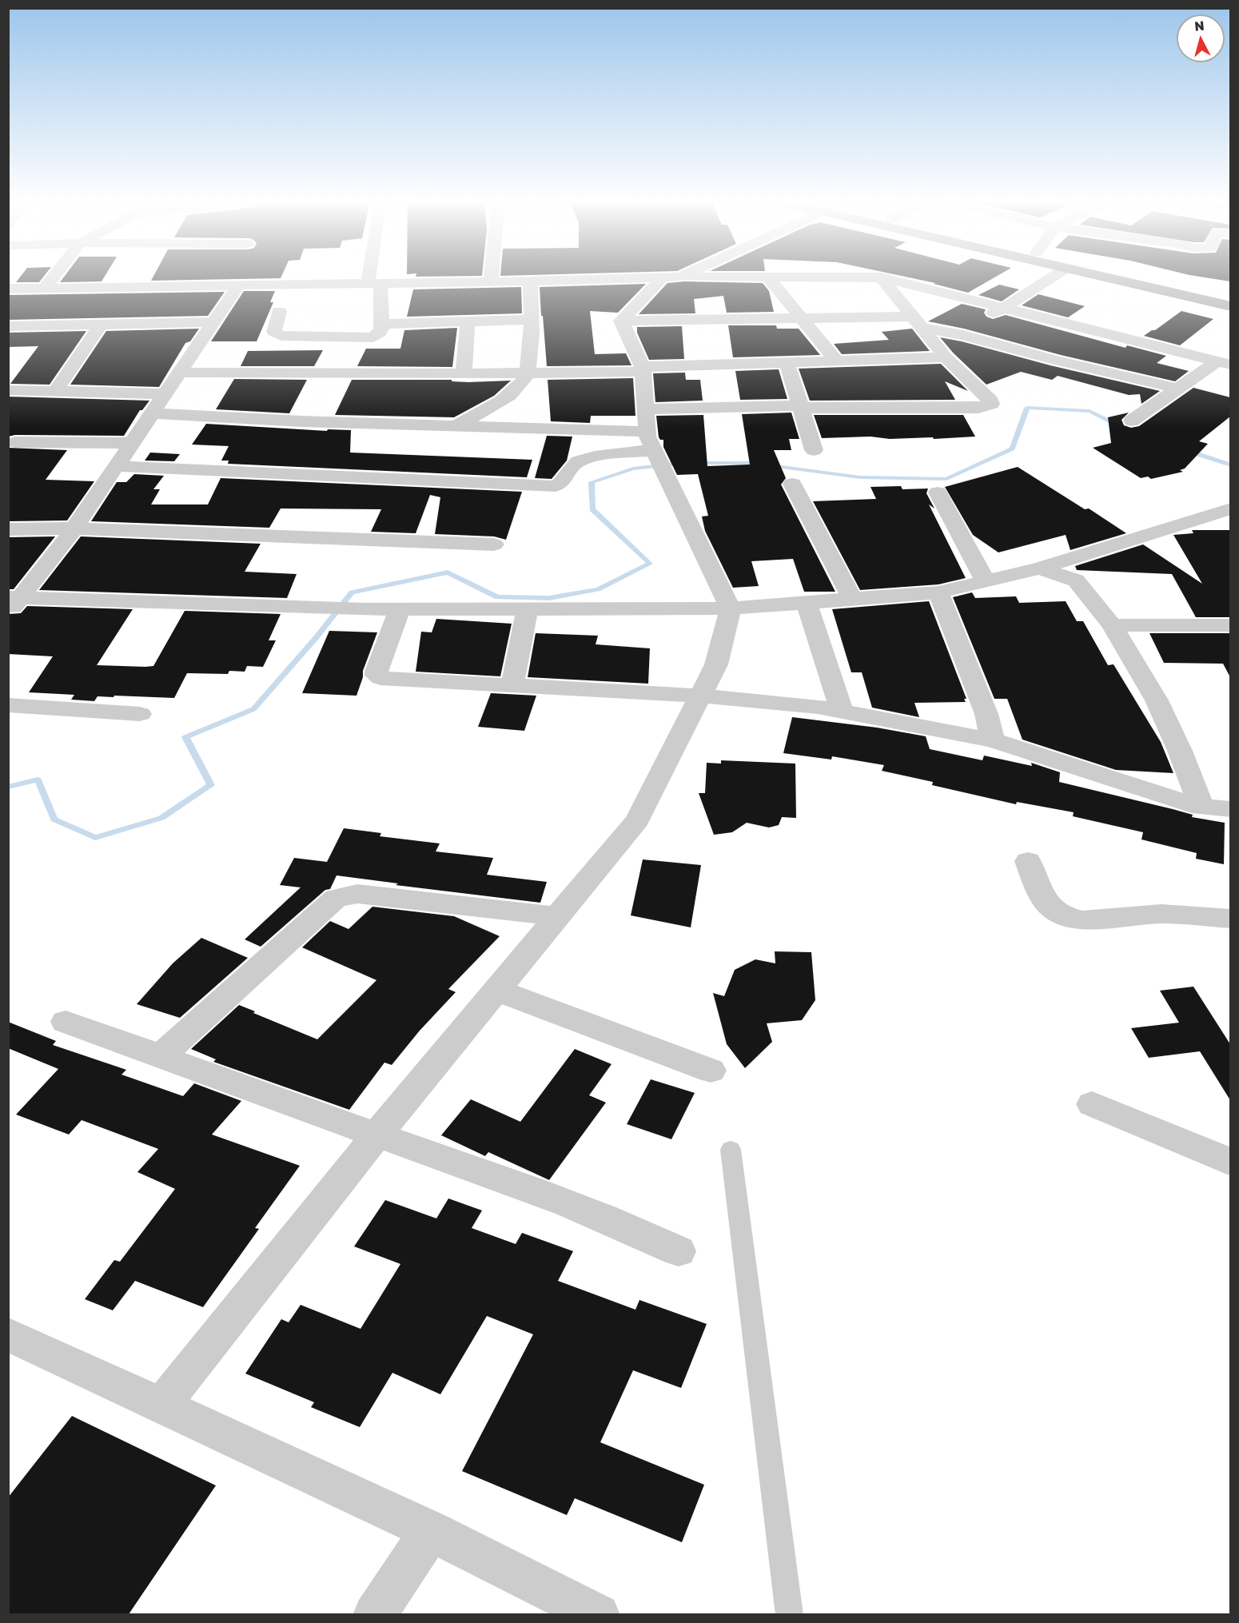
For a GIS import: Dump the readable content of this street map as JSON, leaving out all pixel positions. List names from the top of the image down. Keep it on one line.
{"north":"top"}
